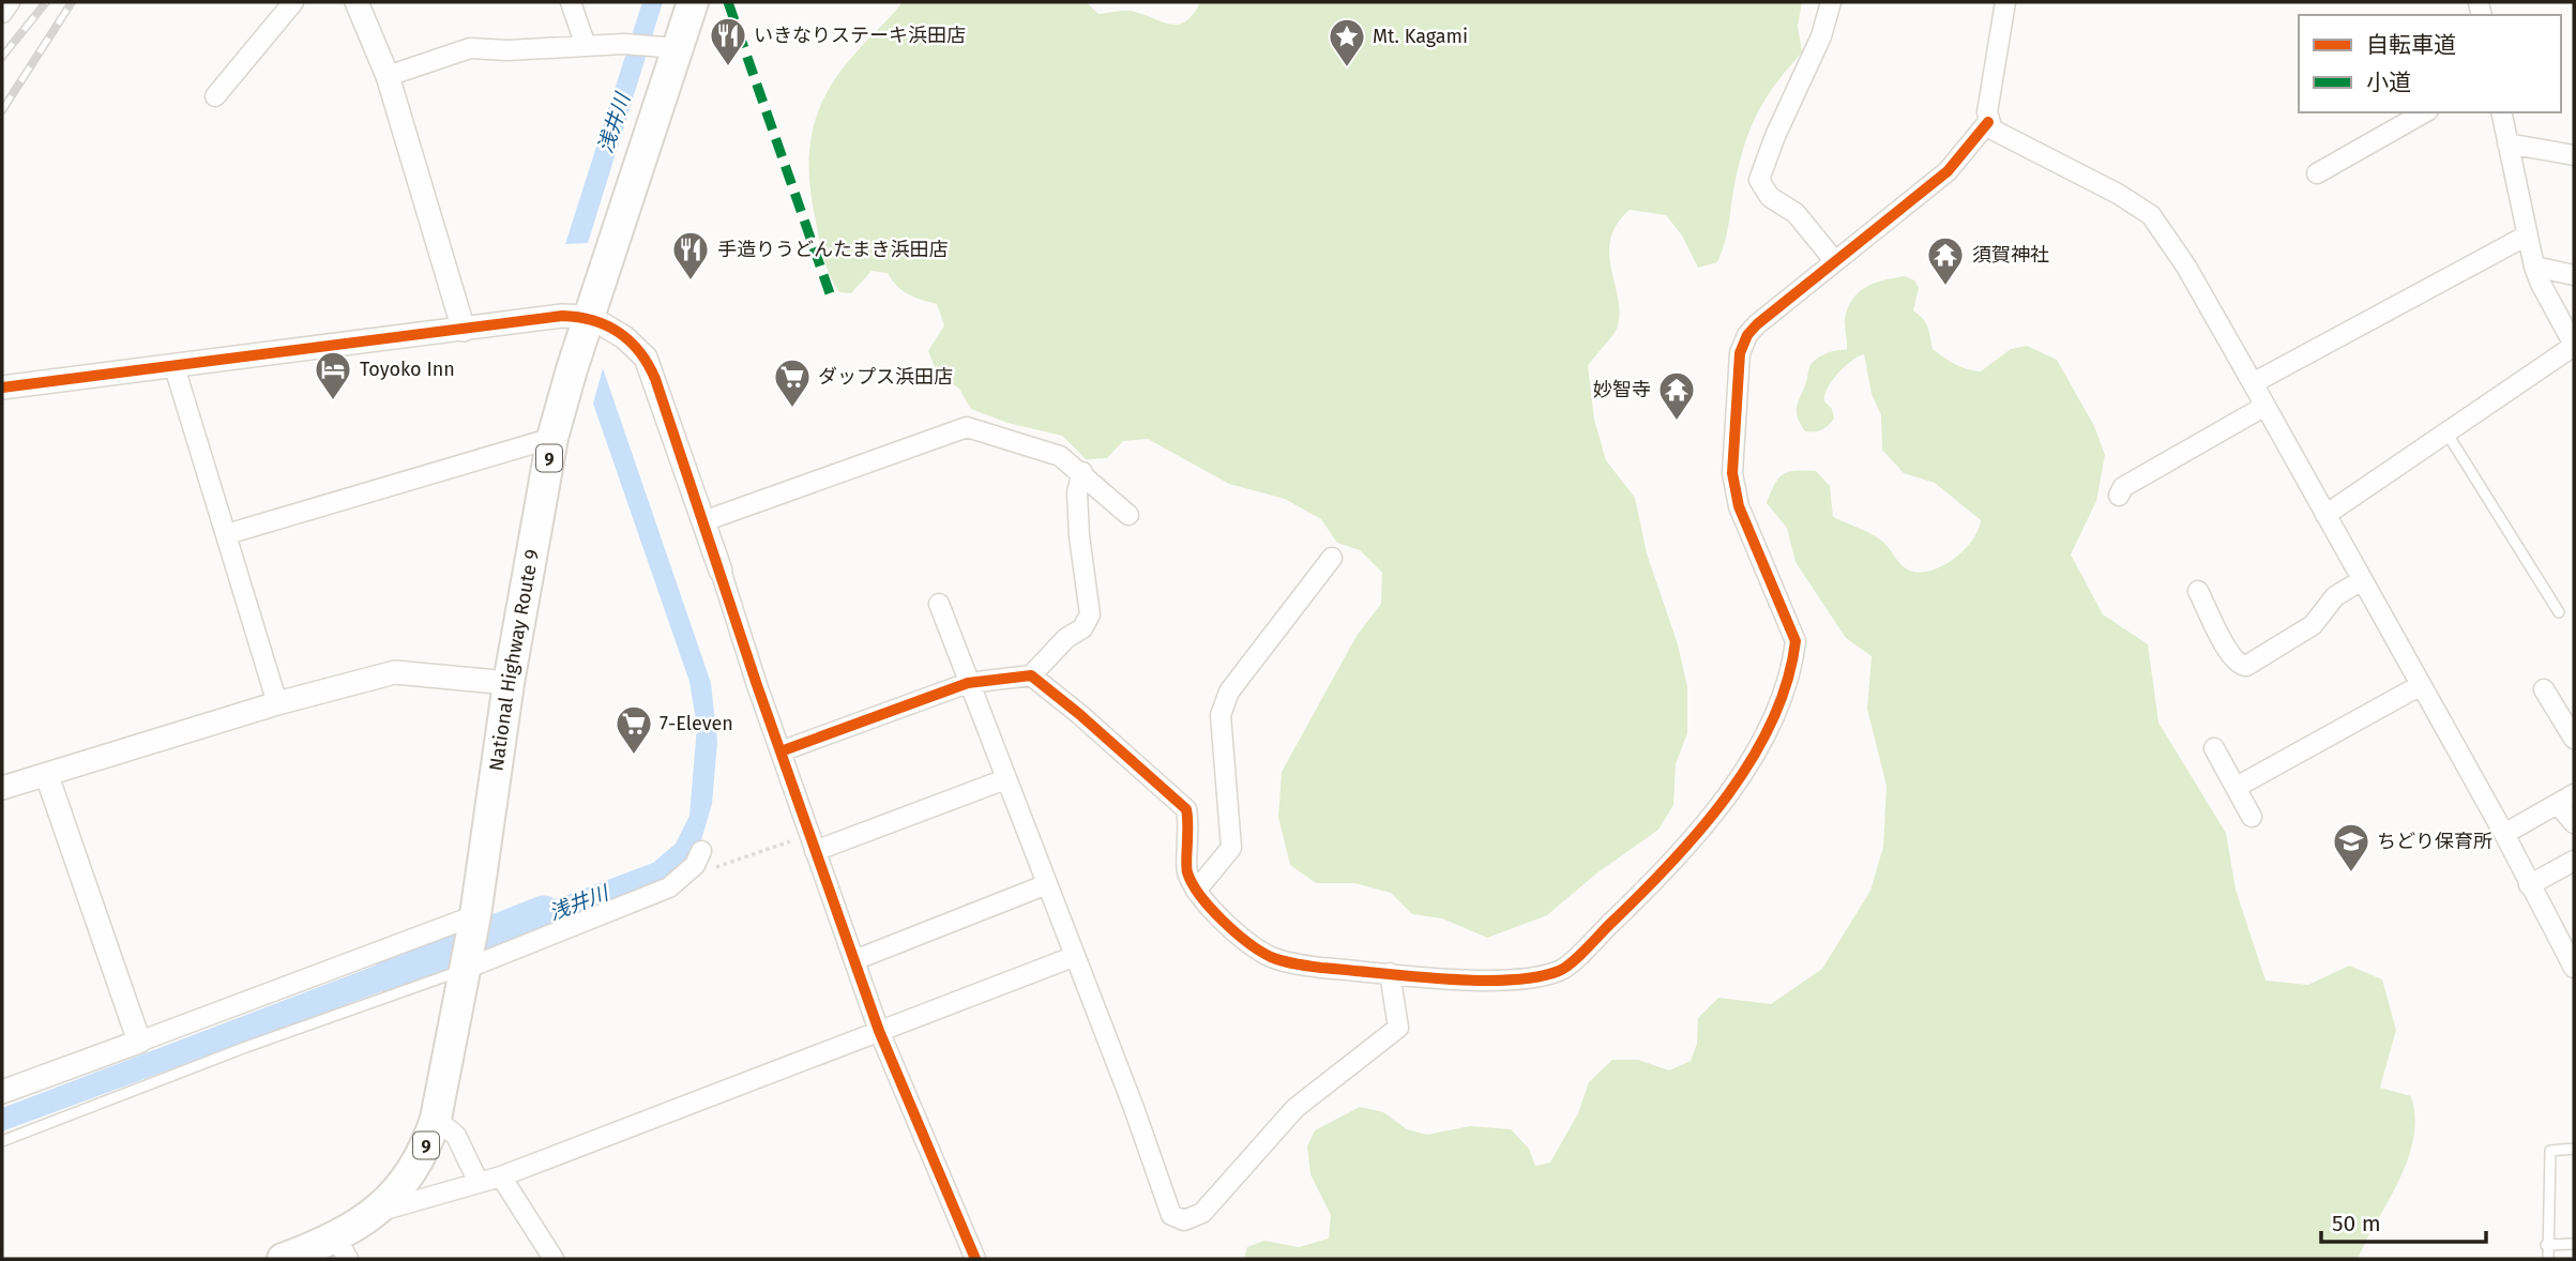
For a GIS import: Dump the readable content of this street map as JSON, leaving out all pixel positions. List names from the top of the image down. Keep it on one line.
{"streets":{"highway":["9","National Highway Route 9"]},"water":["浅井川"],"places":{"restaurant":["いきなりステーキ浜田店","手造りうどんたまき浜田店"],"place":["Mt. Kagami"],"temple":["須賀神社","妙智寺"],"hotel":["Toyoko Inn"],"supermarket":["ダップス浜田店","7-Eleven"],"school or university":["ちどり保育所"]},"legend":["自転車道","小道"],"scale_bar":"50 m"}
